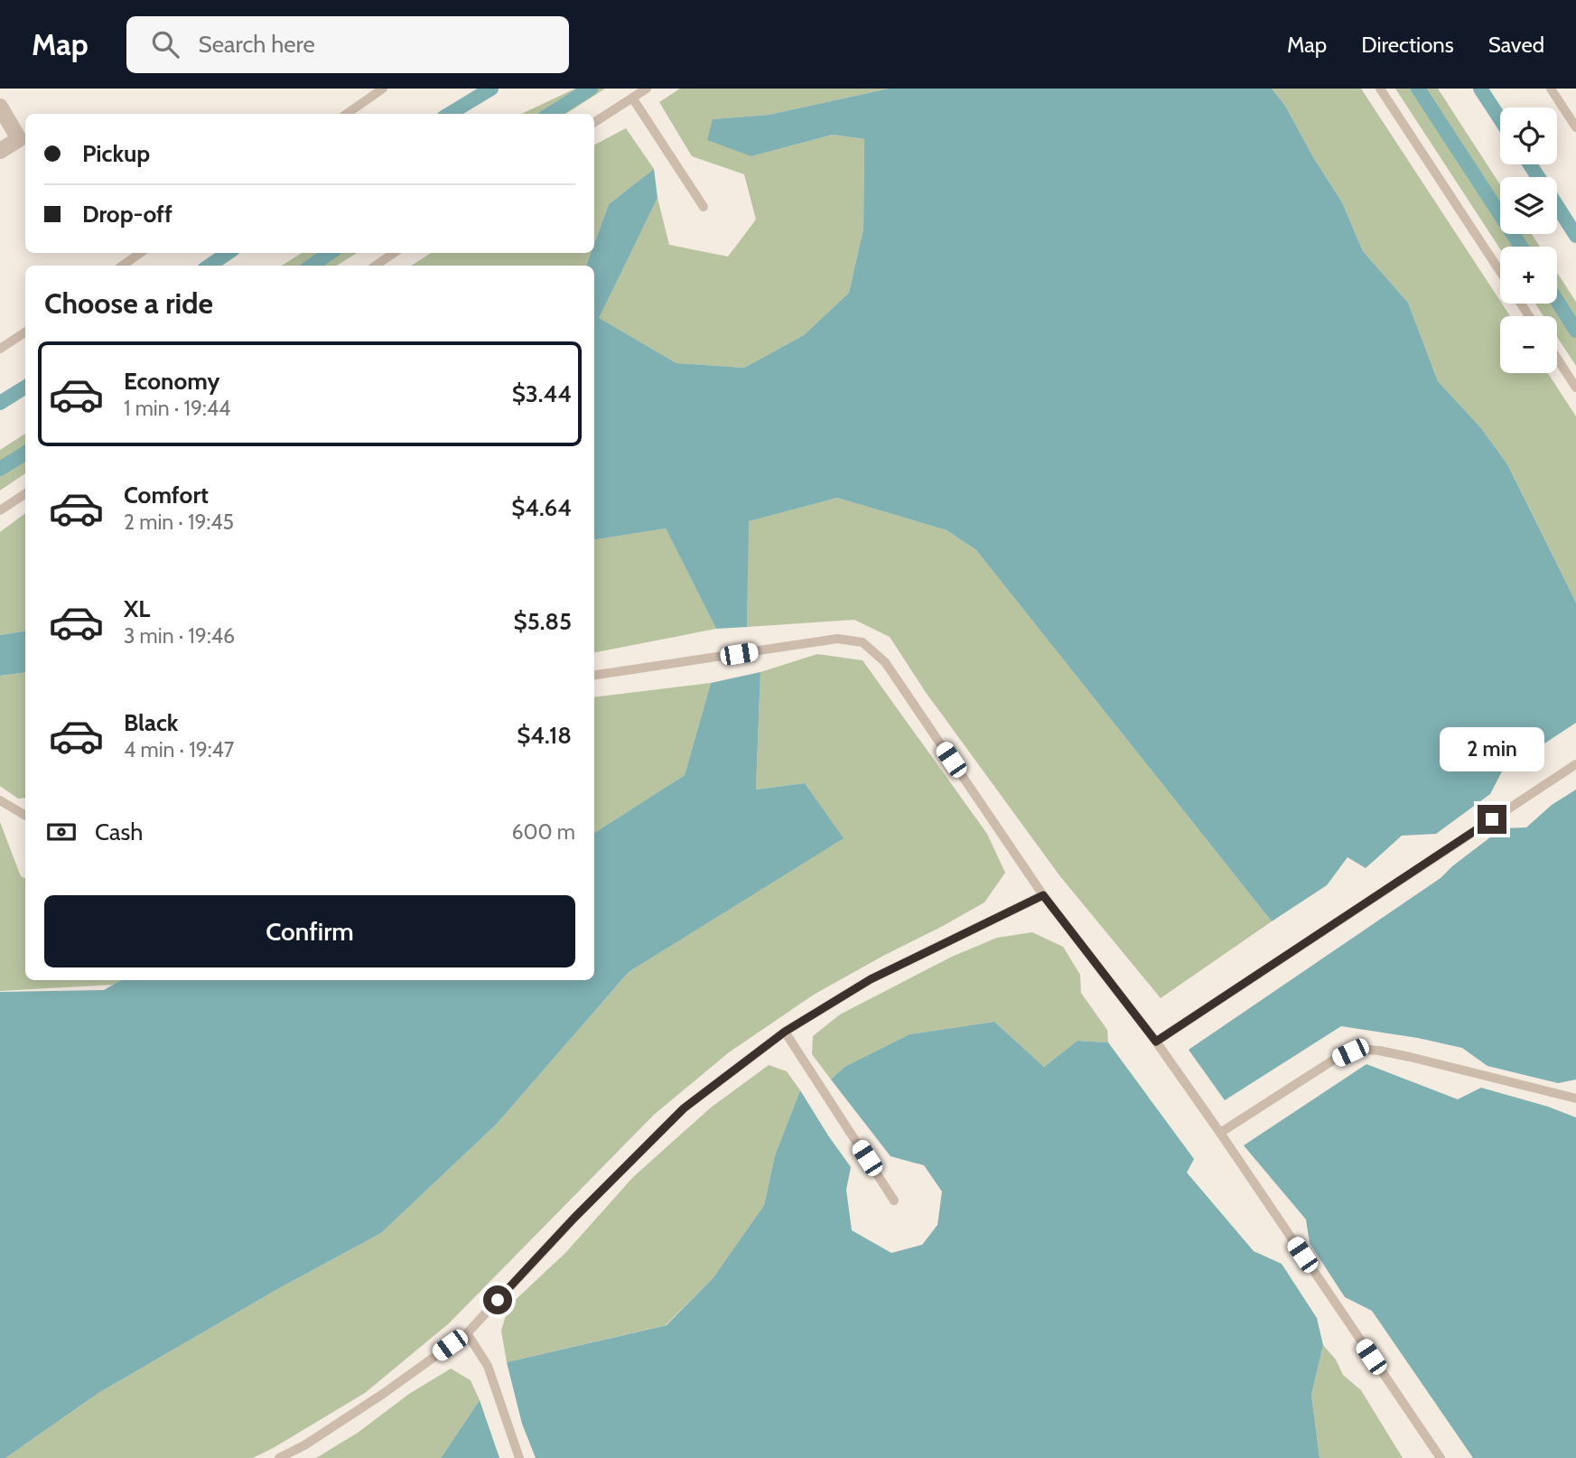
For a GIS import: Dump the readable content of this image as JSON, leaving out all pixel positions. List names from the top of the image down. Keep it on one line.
{"page":{"header":"Map","search":"Search here","nav":["Map","Directions","Saved"],"map_buttons":["+","−"],"banner":["Pickup","Drop-off"],"heading":"Choose a ride","list":[{"name":"Economy","note":"1 min · 19:44","value":"$3.44"},{"name":"Comfort","note":"2 min · 19:45","value":"$4.64"},{"name":"XL","note":"3 min · 19:46","value":"$5.85"},{"name":"Black","note":"4 min · 19:47","value":"$4.18"}],"bubble":"2 min","pay":["Cash","600 m"],"buttons":"Confirm"}}
